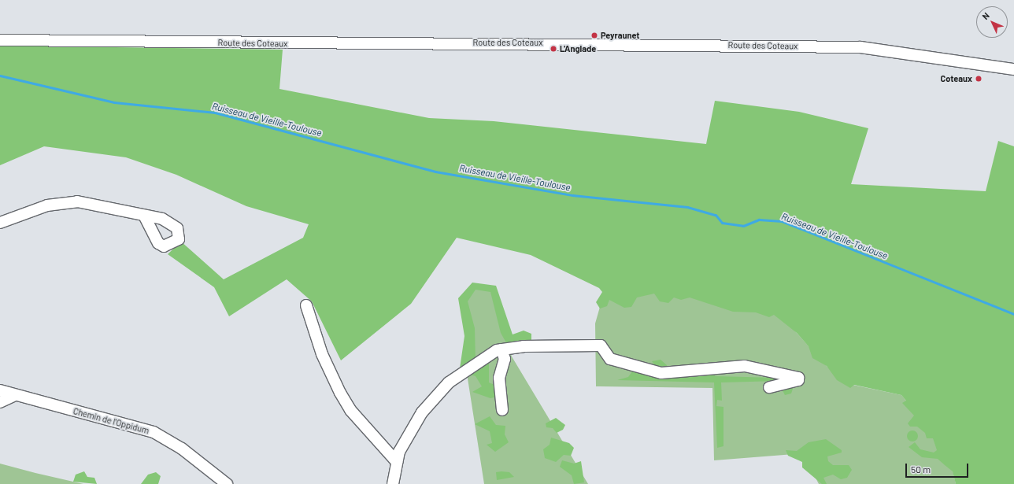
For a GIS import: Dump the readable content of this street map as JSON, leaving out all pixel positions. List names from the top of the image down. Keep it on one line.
{"streets":{"street":["Route des Coteaux","Chemin de l'Oppidum"]},"water":["Ruisseau de Vieille-Toulouse"],"places":["Peyraunet","L'Anglade","Coteaux"],"scale_bar":"50 m","north":"top left"}
